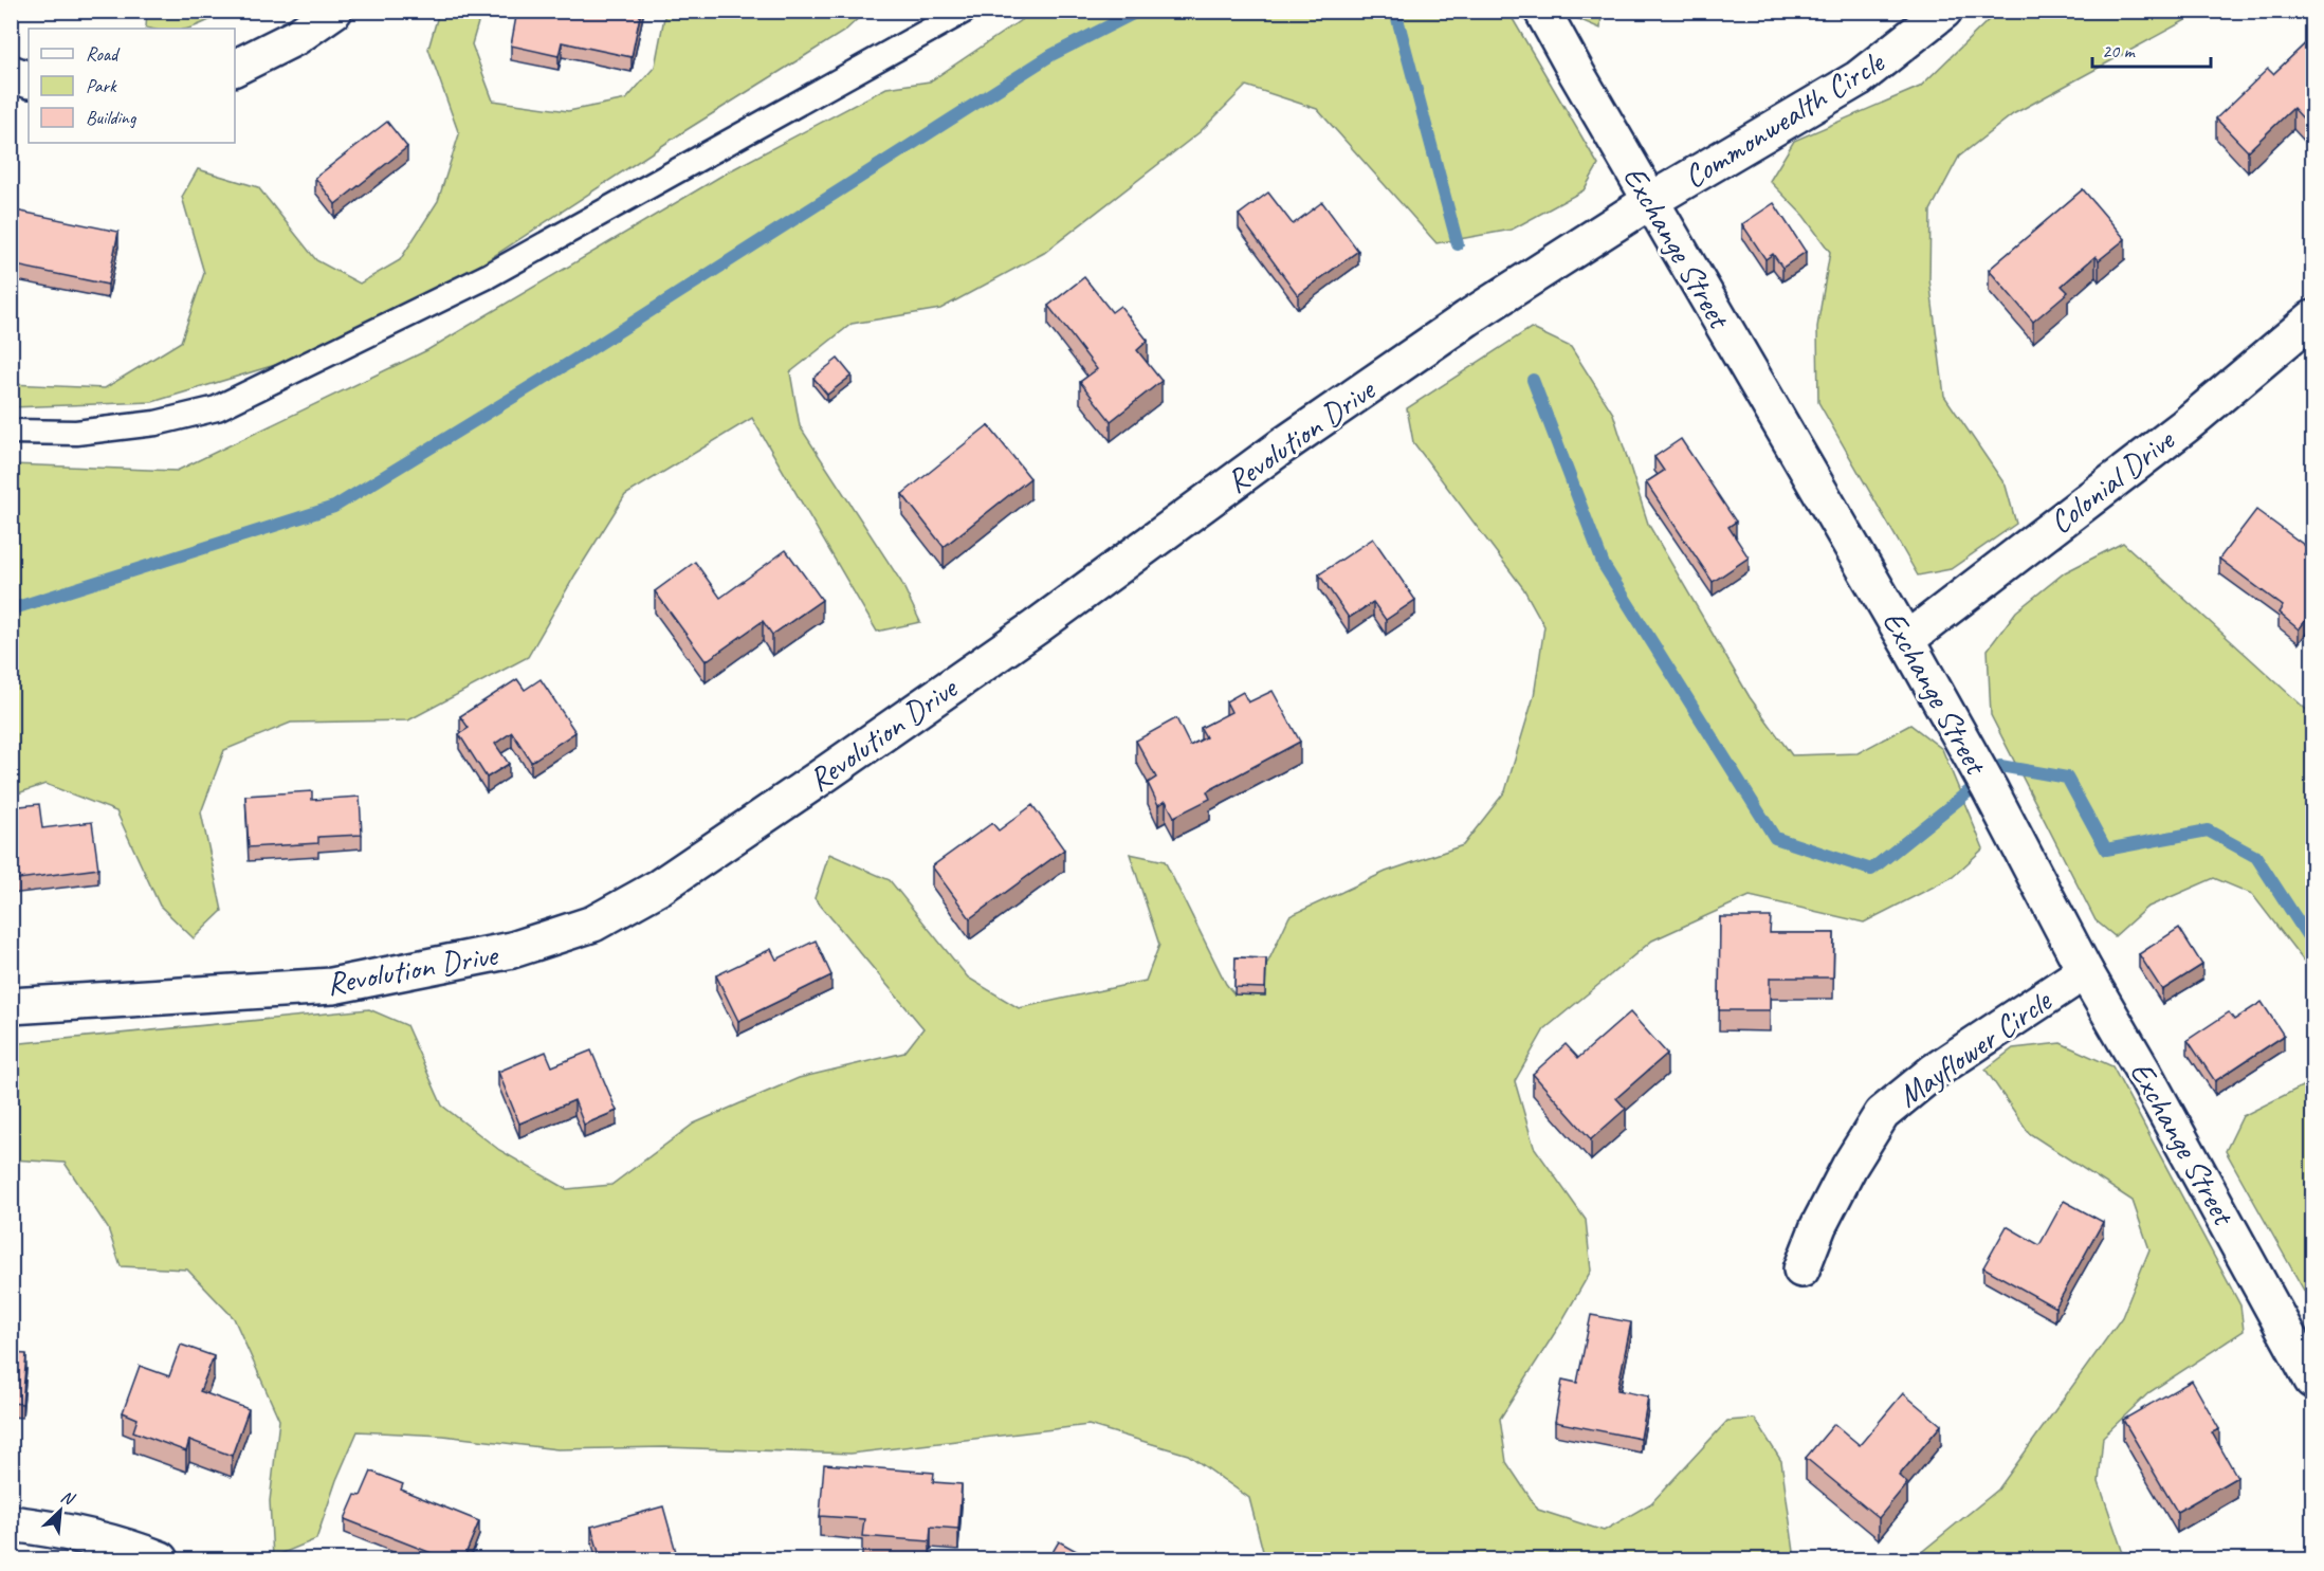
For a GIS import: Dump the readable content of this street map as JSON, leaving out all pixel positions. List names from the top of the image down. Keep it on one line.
{"streets":{"street":["Commonwealth Circle","Exchange Street","Revolution Drive","Colonial Drive","Mayflower Circle"]},"crossings":[["Commonwealth Circle","Exchange Street"],["Commonwealth Circle","Revolution Drive"],["Exchange Street","Revolution Drive"],["Exchange Street","Colonial Drive"],["Exchange Street","Mayflower Circle"]],"legend":["Road","Park","Building"],"scale_bar":"20 m","north":"top right"}
